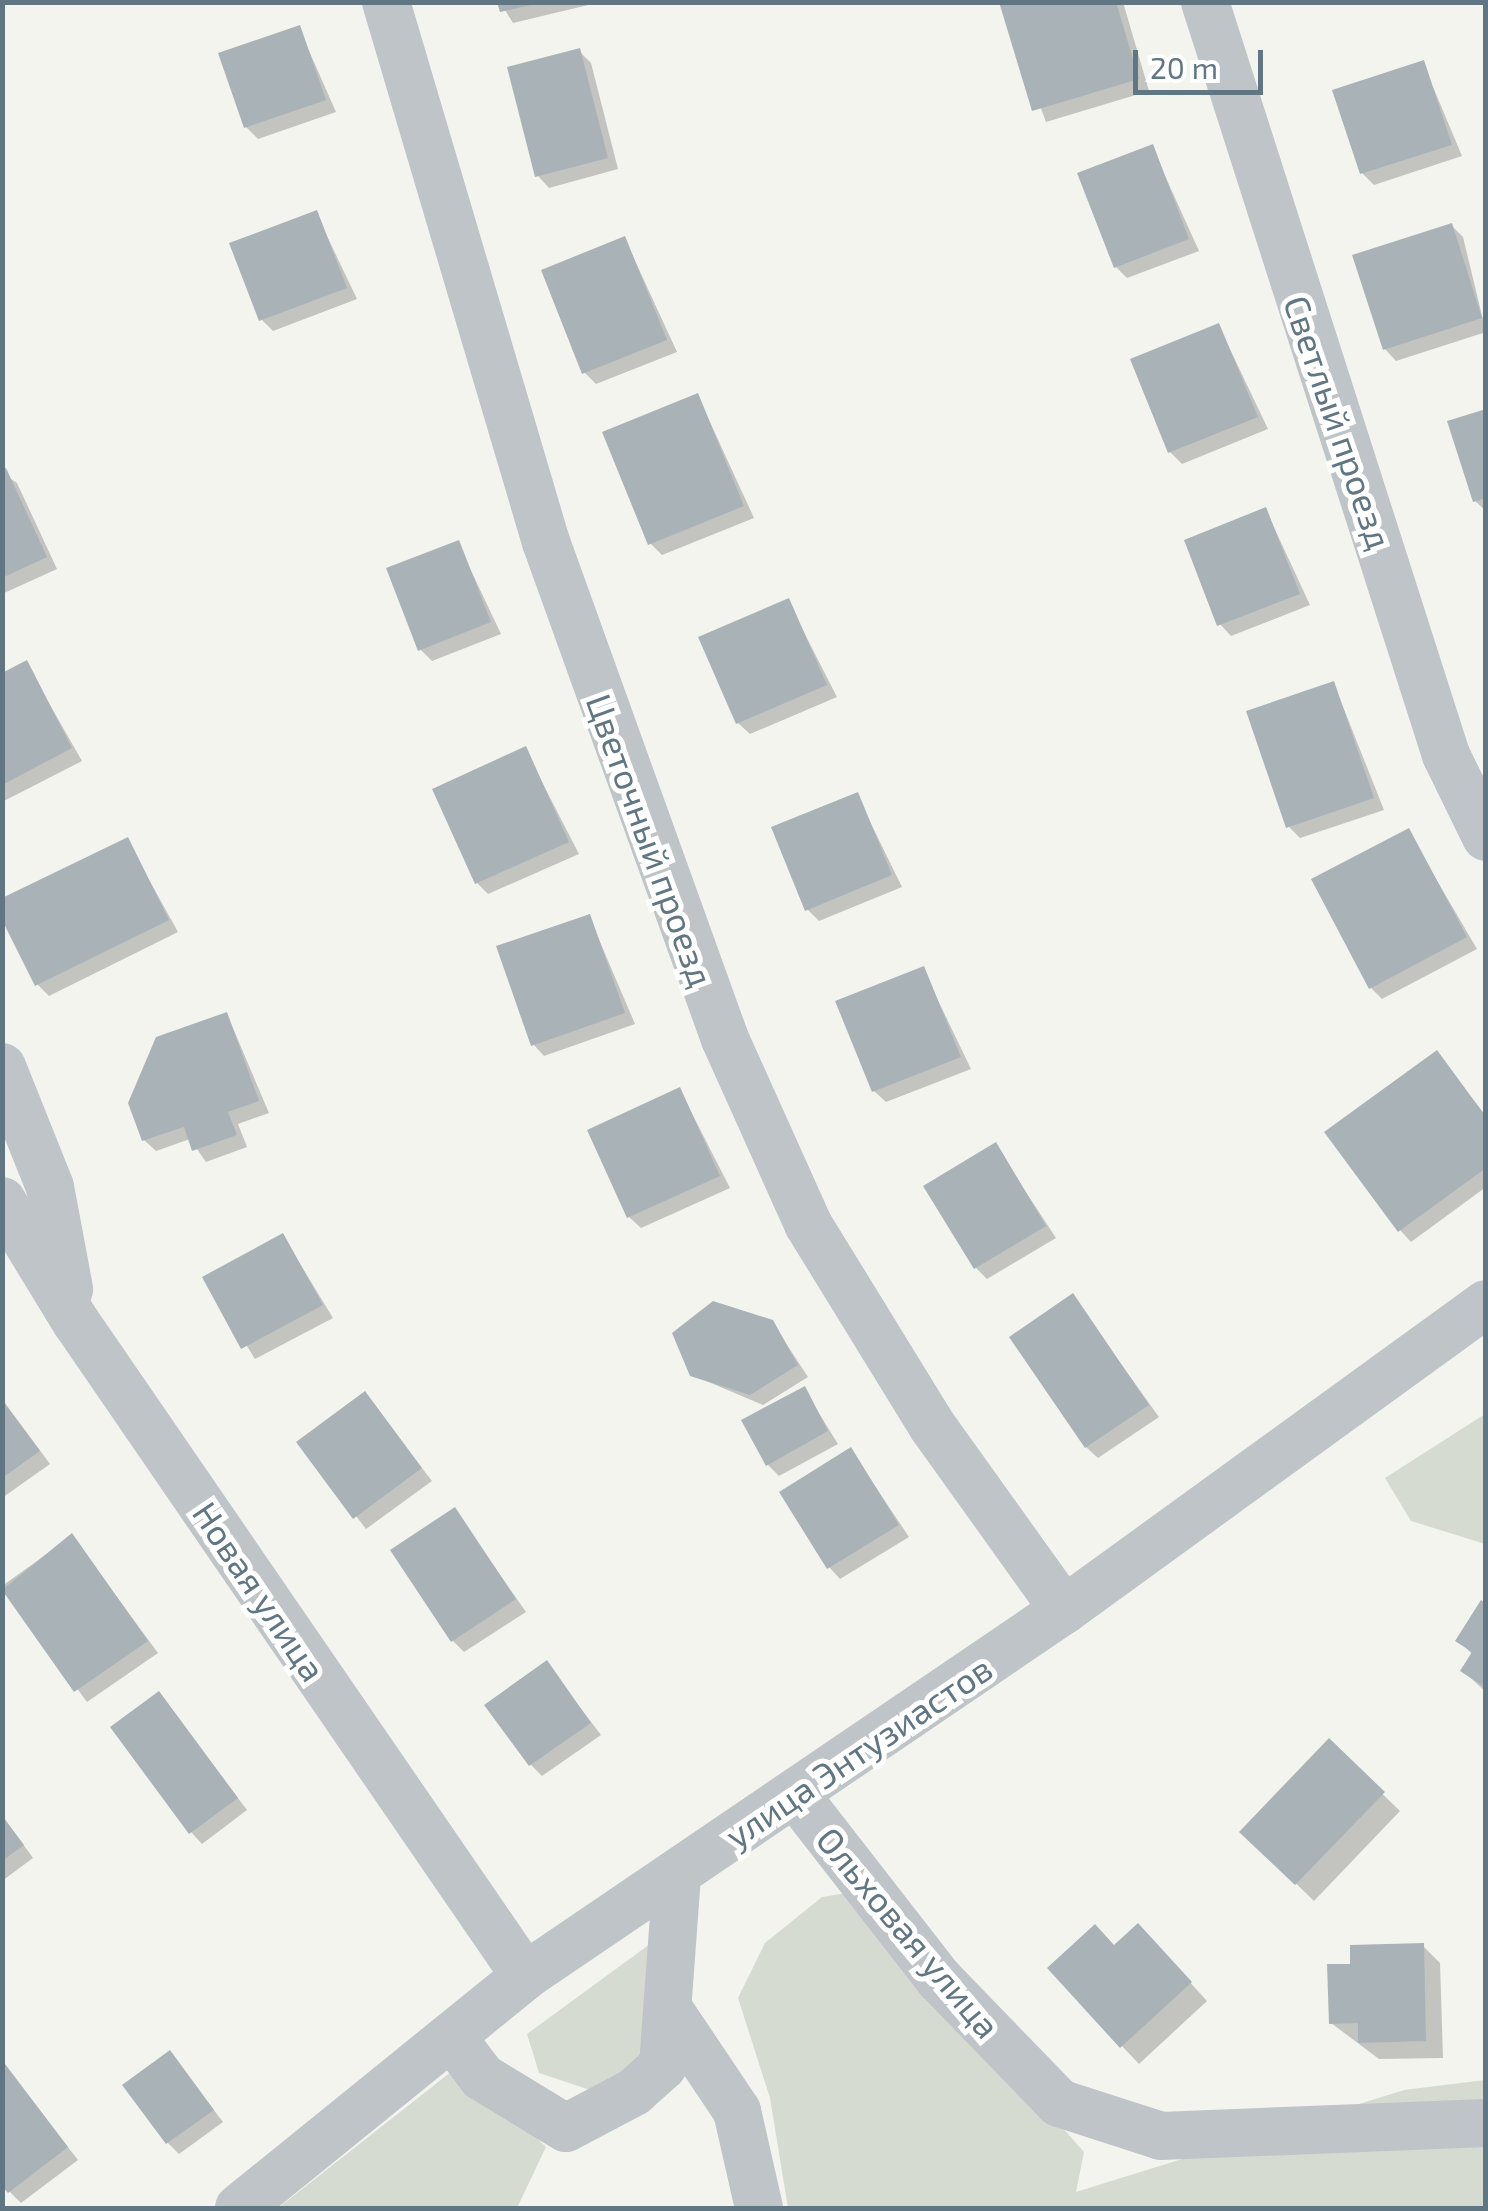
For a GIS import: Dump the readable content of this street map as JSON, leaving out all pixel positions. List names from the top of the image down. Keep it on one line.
{"streets":{"street":["Светлый проезд","Цветочный проезд","Новая улица","улица Энтузиастов","Ольховая улица"]},"crossings":[["Цветочный проезд","улица Энтузиастов"],["Новая улица","улица Энтузиастов"],["улица Энтузиастов","Ольховая улица"]],"scale_bar":"20 m"}
